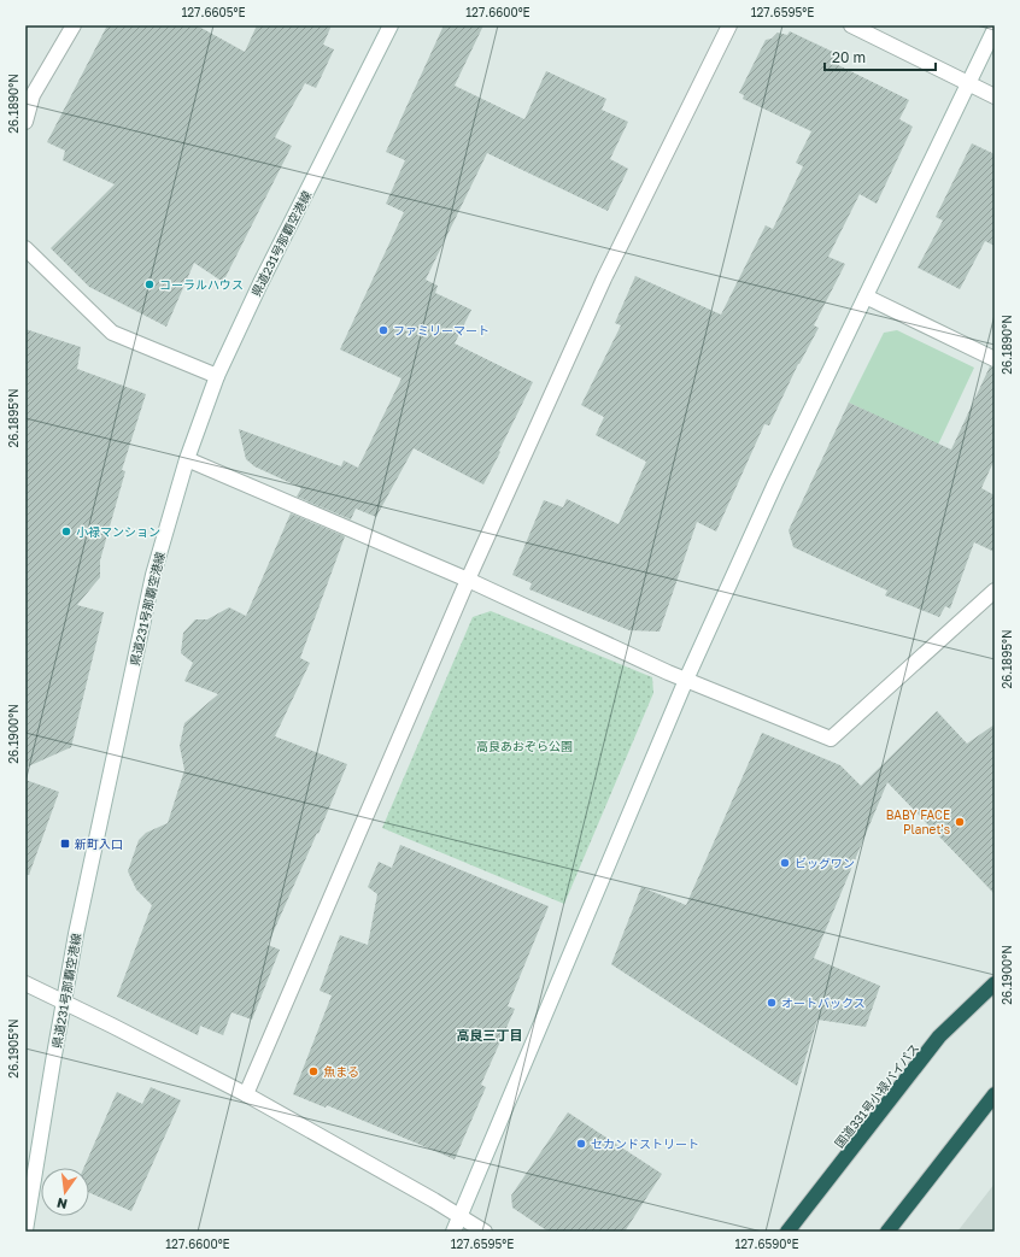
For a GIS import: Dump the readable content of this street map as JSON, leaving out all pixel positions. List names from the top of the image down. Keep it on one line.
{"streets":{"highway":["国道331号小禄バイパス"],"street":["県道231号那覇空港線"]},"districts":["高良三丁目"],"parks":["高良あおぞら公園"],"places":{"other":["コーラルハウス","ファミリーマート","小禄マンション","BABY FACE Planet's","ビッグワン","オートバックス","魚まる","セカンドストリート"],"transit":["新町入口"]},"scale_bar":"20 m","north":"bottom","coordinates":["127.6605°E","127.6600°E","127.6595°E","26.1890°N","26.1895°N","26.1900°N","26.1905°N","127.6590°E"]}
